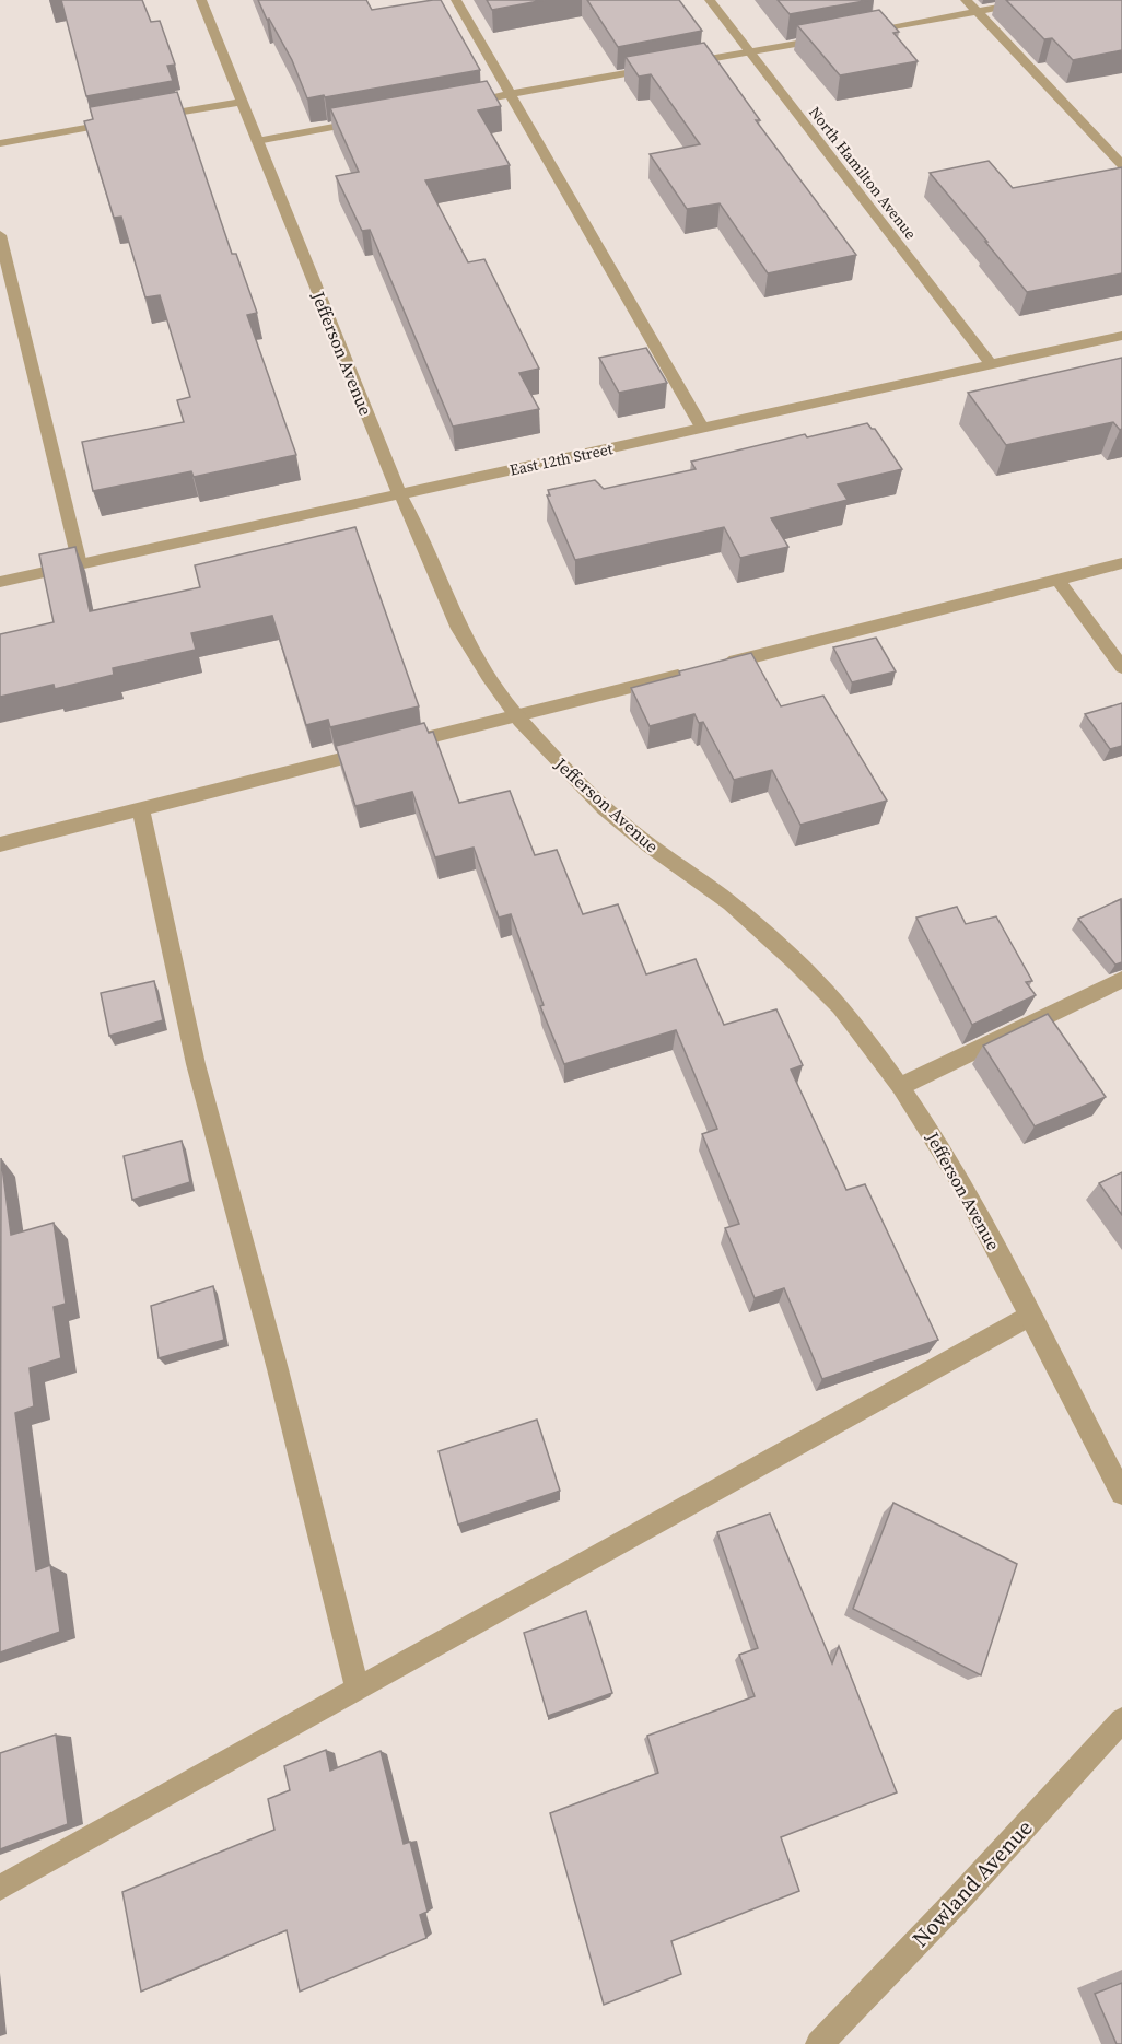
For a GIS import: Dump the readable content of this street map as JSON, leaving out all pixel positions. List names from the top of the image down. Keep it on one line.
{"streets":{"street":["North Hamilton Avenue","Jefferson Avenue","East 12th Street","Nowland Avenue"]},"crossings":[["North Hamilton Avenue","East 12th Street"],["Jefferson Avenue","East 12th Street"]]}
